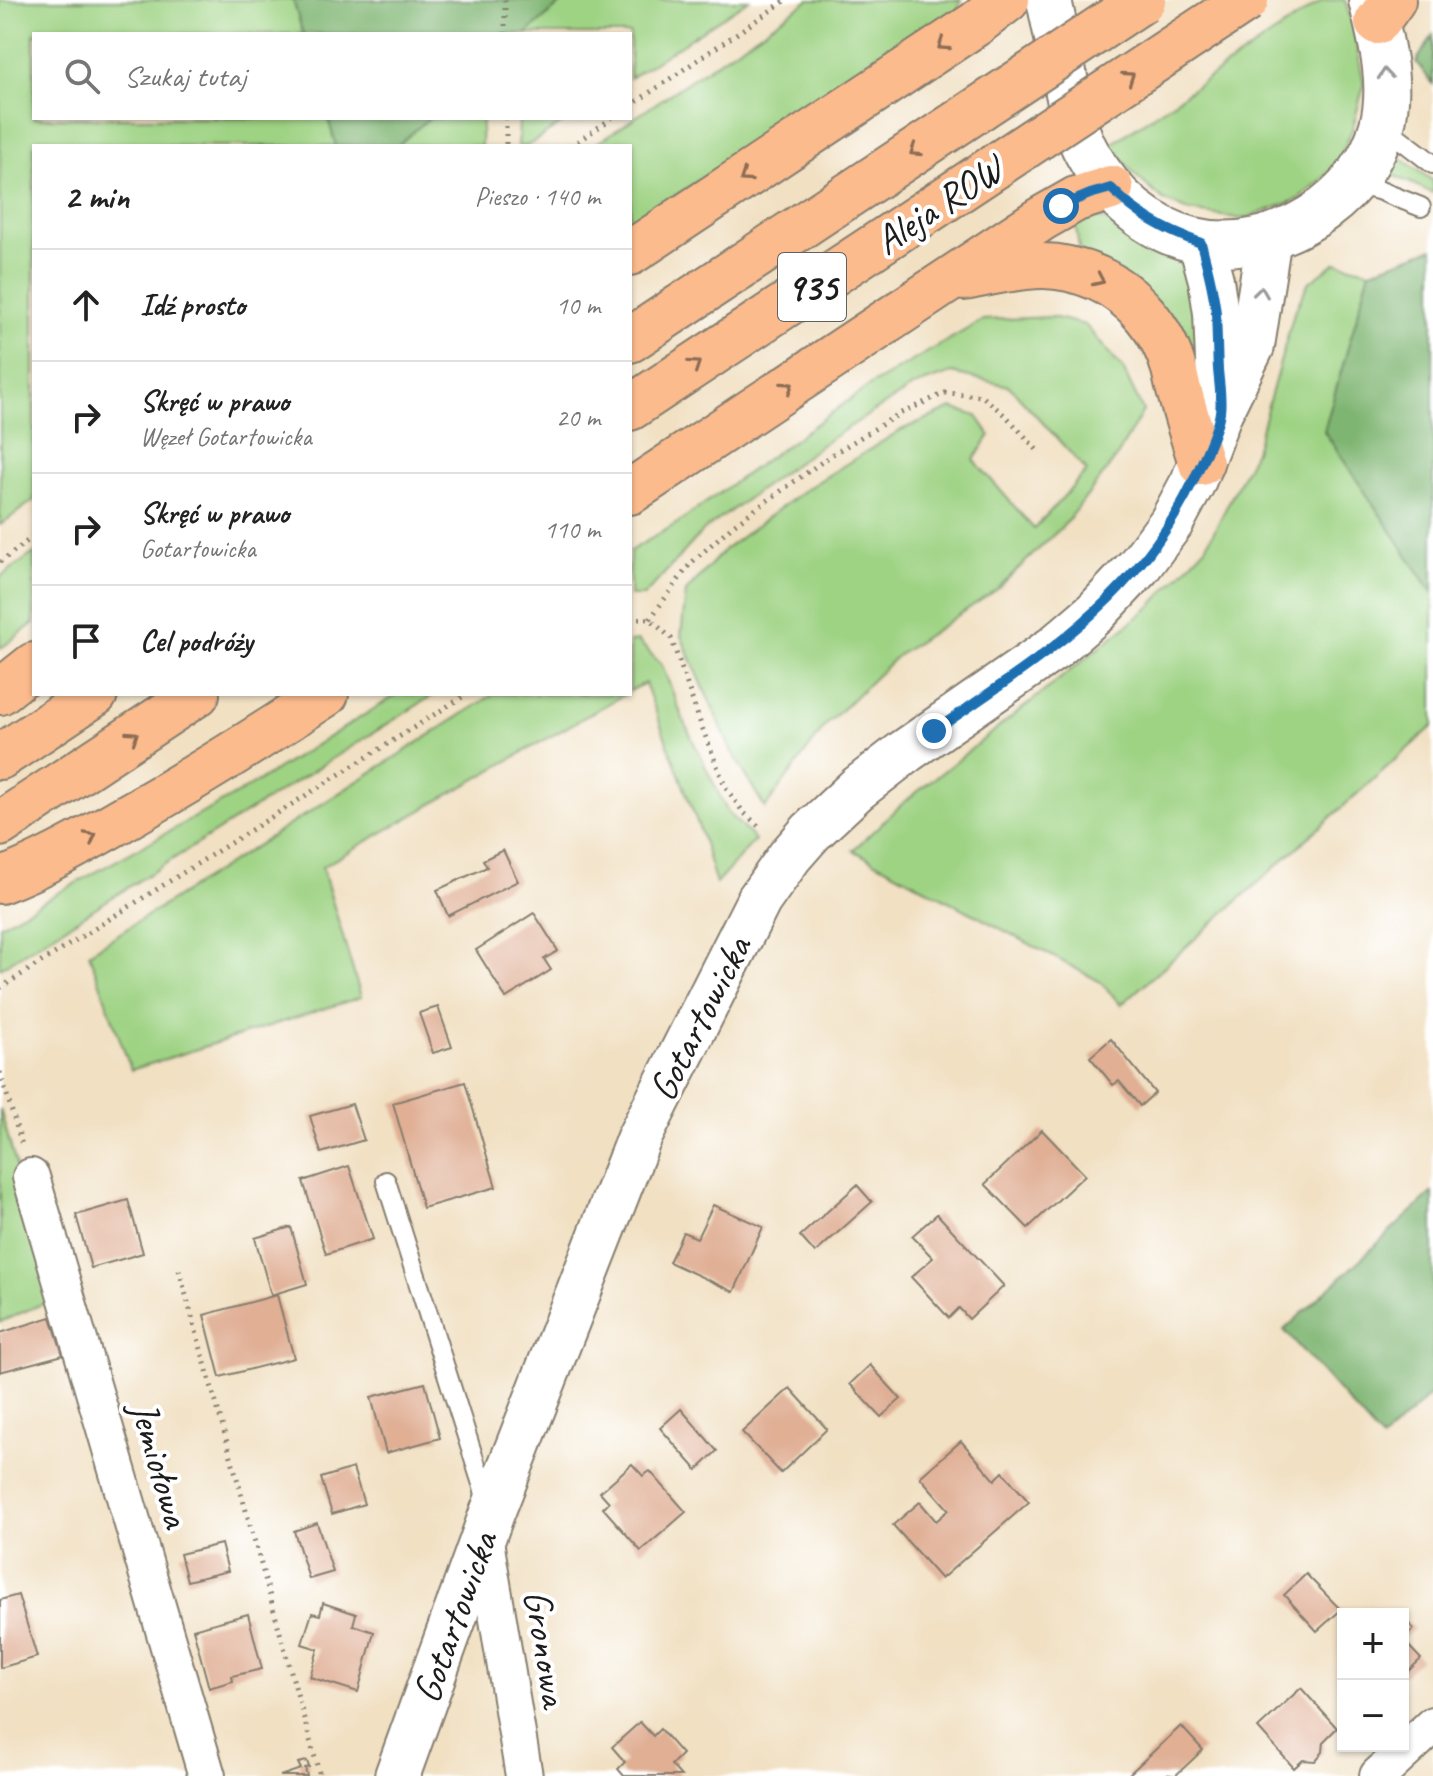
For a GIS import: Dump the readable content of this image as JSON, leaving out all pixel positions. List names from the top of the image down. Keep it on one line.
{"streets":{"main road":["Aleja ROW","935"],"street":["Gotartowicka","Jemiołowa","Gronowa"]},"crossings":[["Gotartowicka","Gronowa"]],"page":{"search":"Szukaj tutaj","heading":["2 min","Pieszo · 140 m"],"list":[["Idź prosto","10 m"],["Skręć w prawo","Węzeł Gotartowicka","20 m"],["Skręć w prawo","Gotartowicka","110 m"],"Cel podróży"],"map_buttons":["+","−"]}}
